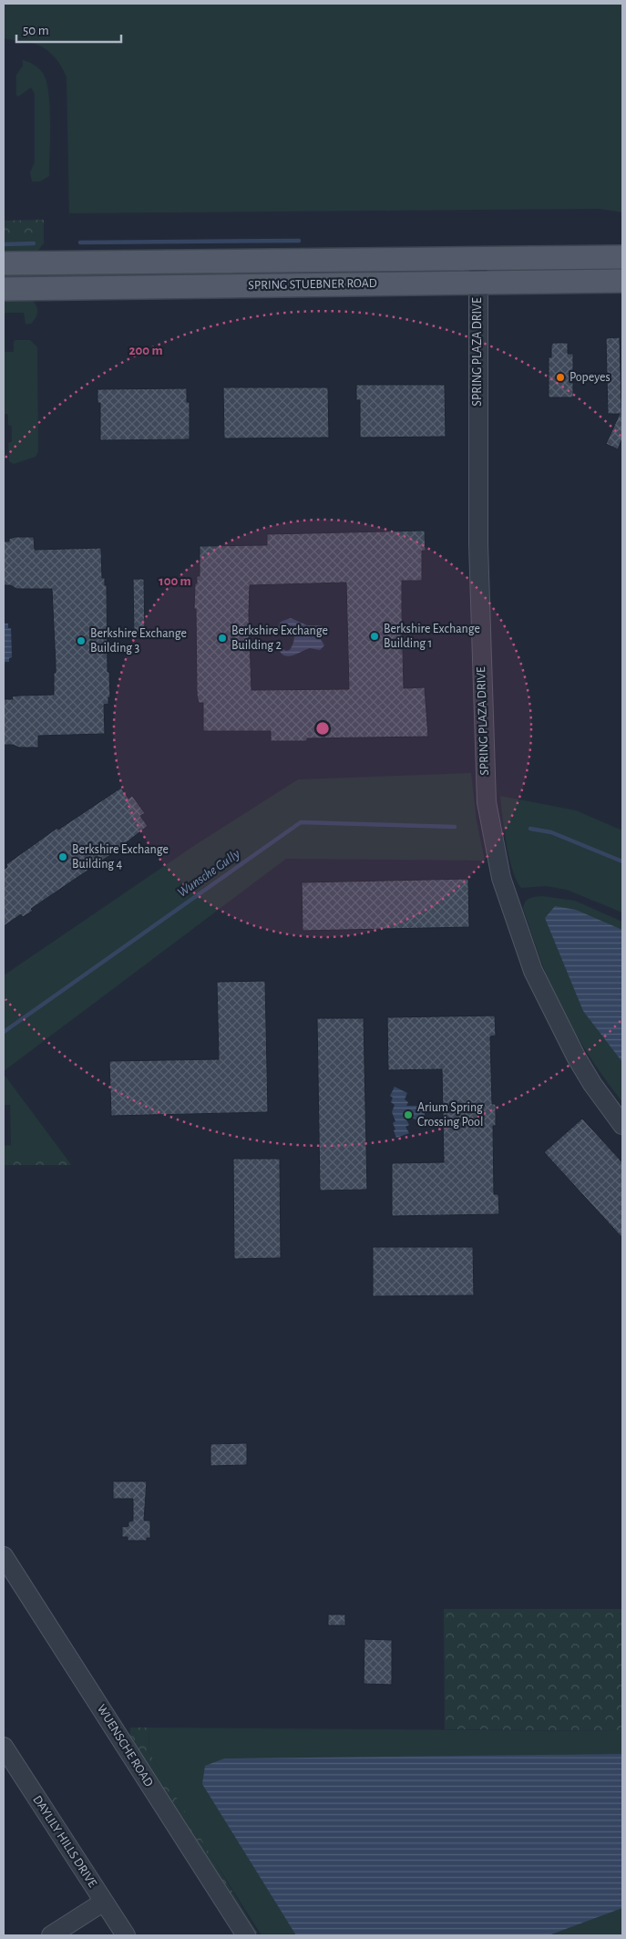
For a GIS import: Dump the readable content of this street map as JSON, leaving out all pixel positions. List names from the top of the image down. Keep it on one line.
{"streets":{"main road":["SPRING STUEBNER ROAD"],"street":["SPRING PLAZA DRIVE","WUENSCHE ROAD","DAYLILY HILLS DRIVE"]},"crossings":[["SPRING STUEBNER ROAD","SPRING PLAZA DRIVE"]],"water":["Wunsche Gully"],"places":["Popeyes","Berkshire Exchange Building 1","Berkshire Exchange Building 2","Berkshire Exchange Building 3","Berkshire Exchange Building 4","Arium Spring Crossing Pool"],"scale_bar":"50 m","rings":["200 m","100 m"]}
